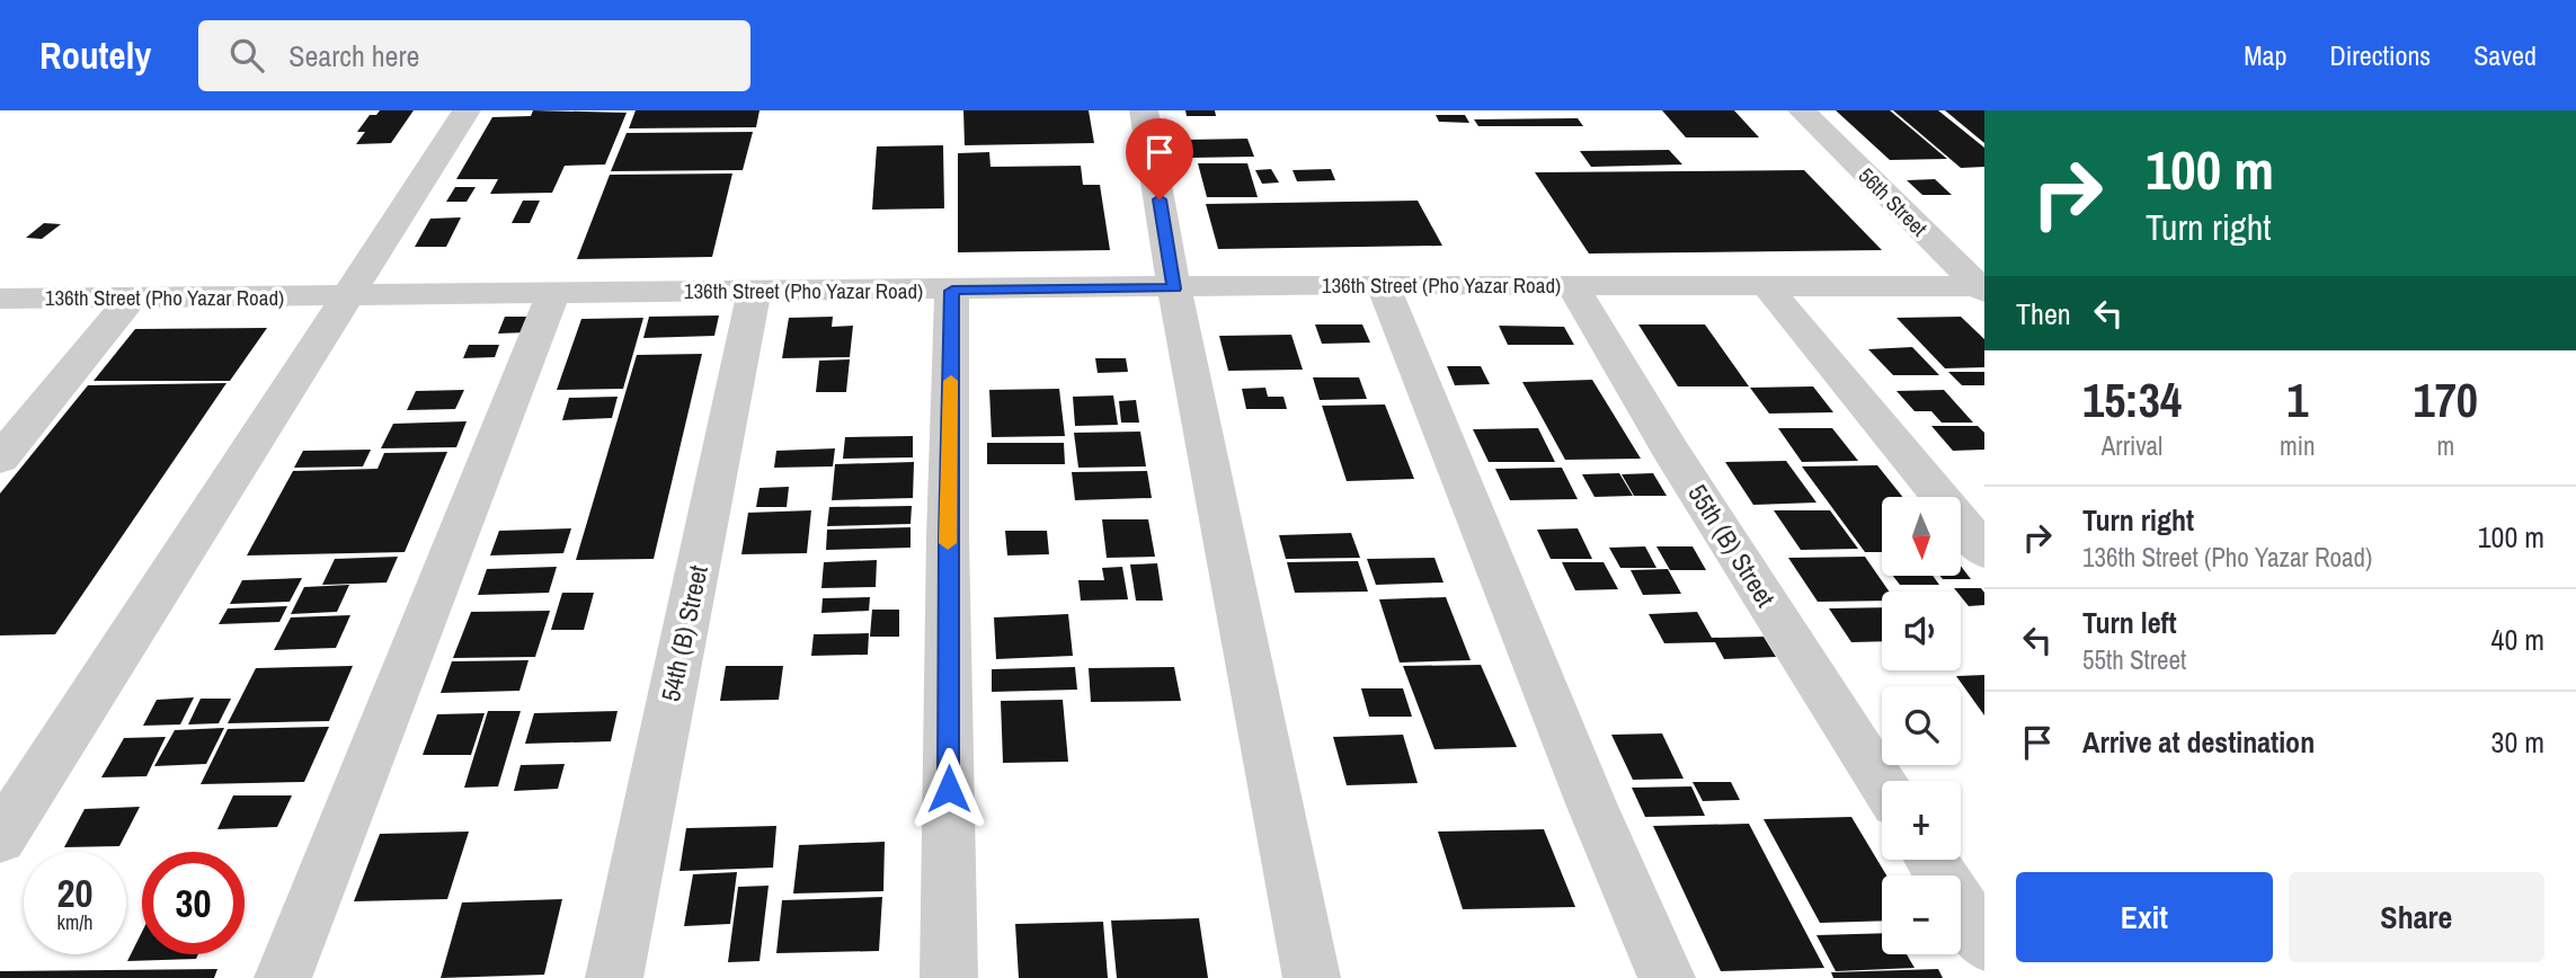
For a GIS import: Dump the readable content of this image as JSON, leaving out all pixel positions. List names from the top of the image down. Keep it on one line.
{"streets":{"street":["56th Street","136th Street (Pho Yazar Road)","55th (B) Street","54th (B) Street"]},"crossings":[["56th Street","136th Street (Pho Yazar Road)"],["136th Street (Pho Yazar Road)","55th (B) Street"],["136th Street (Pho Yazar Road)","54th (B) Street"]],"north":"bottom","page":{"header":"Routely","search":"Search here","nav":["Map","Directions","Saved"],"turn":["100 m","Turn right"],"then":"Then","eta":["15:34","Arrival","1","min","170","m"],"list":[{"name":"Turn right","note":"136th Street (Pho Yazar Road)","value":"100 m"},{"name":"Turn left","note":"55th Street","value":"40 m"},{"name":"Arrive at destination","value":"30 m"}],"map_buttons":["+","−"],"speed":"20 km/h","limit":"30","buttons":["Exit","Share"]}}
